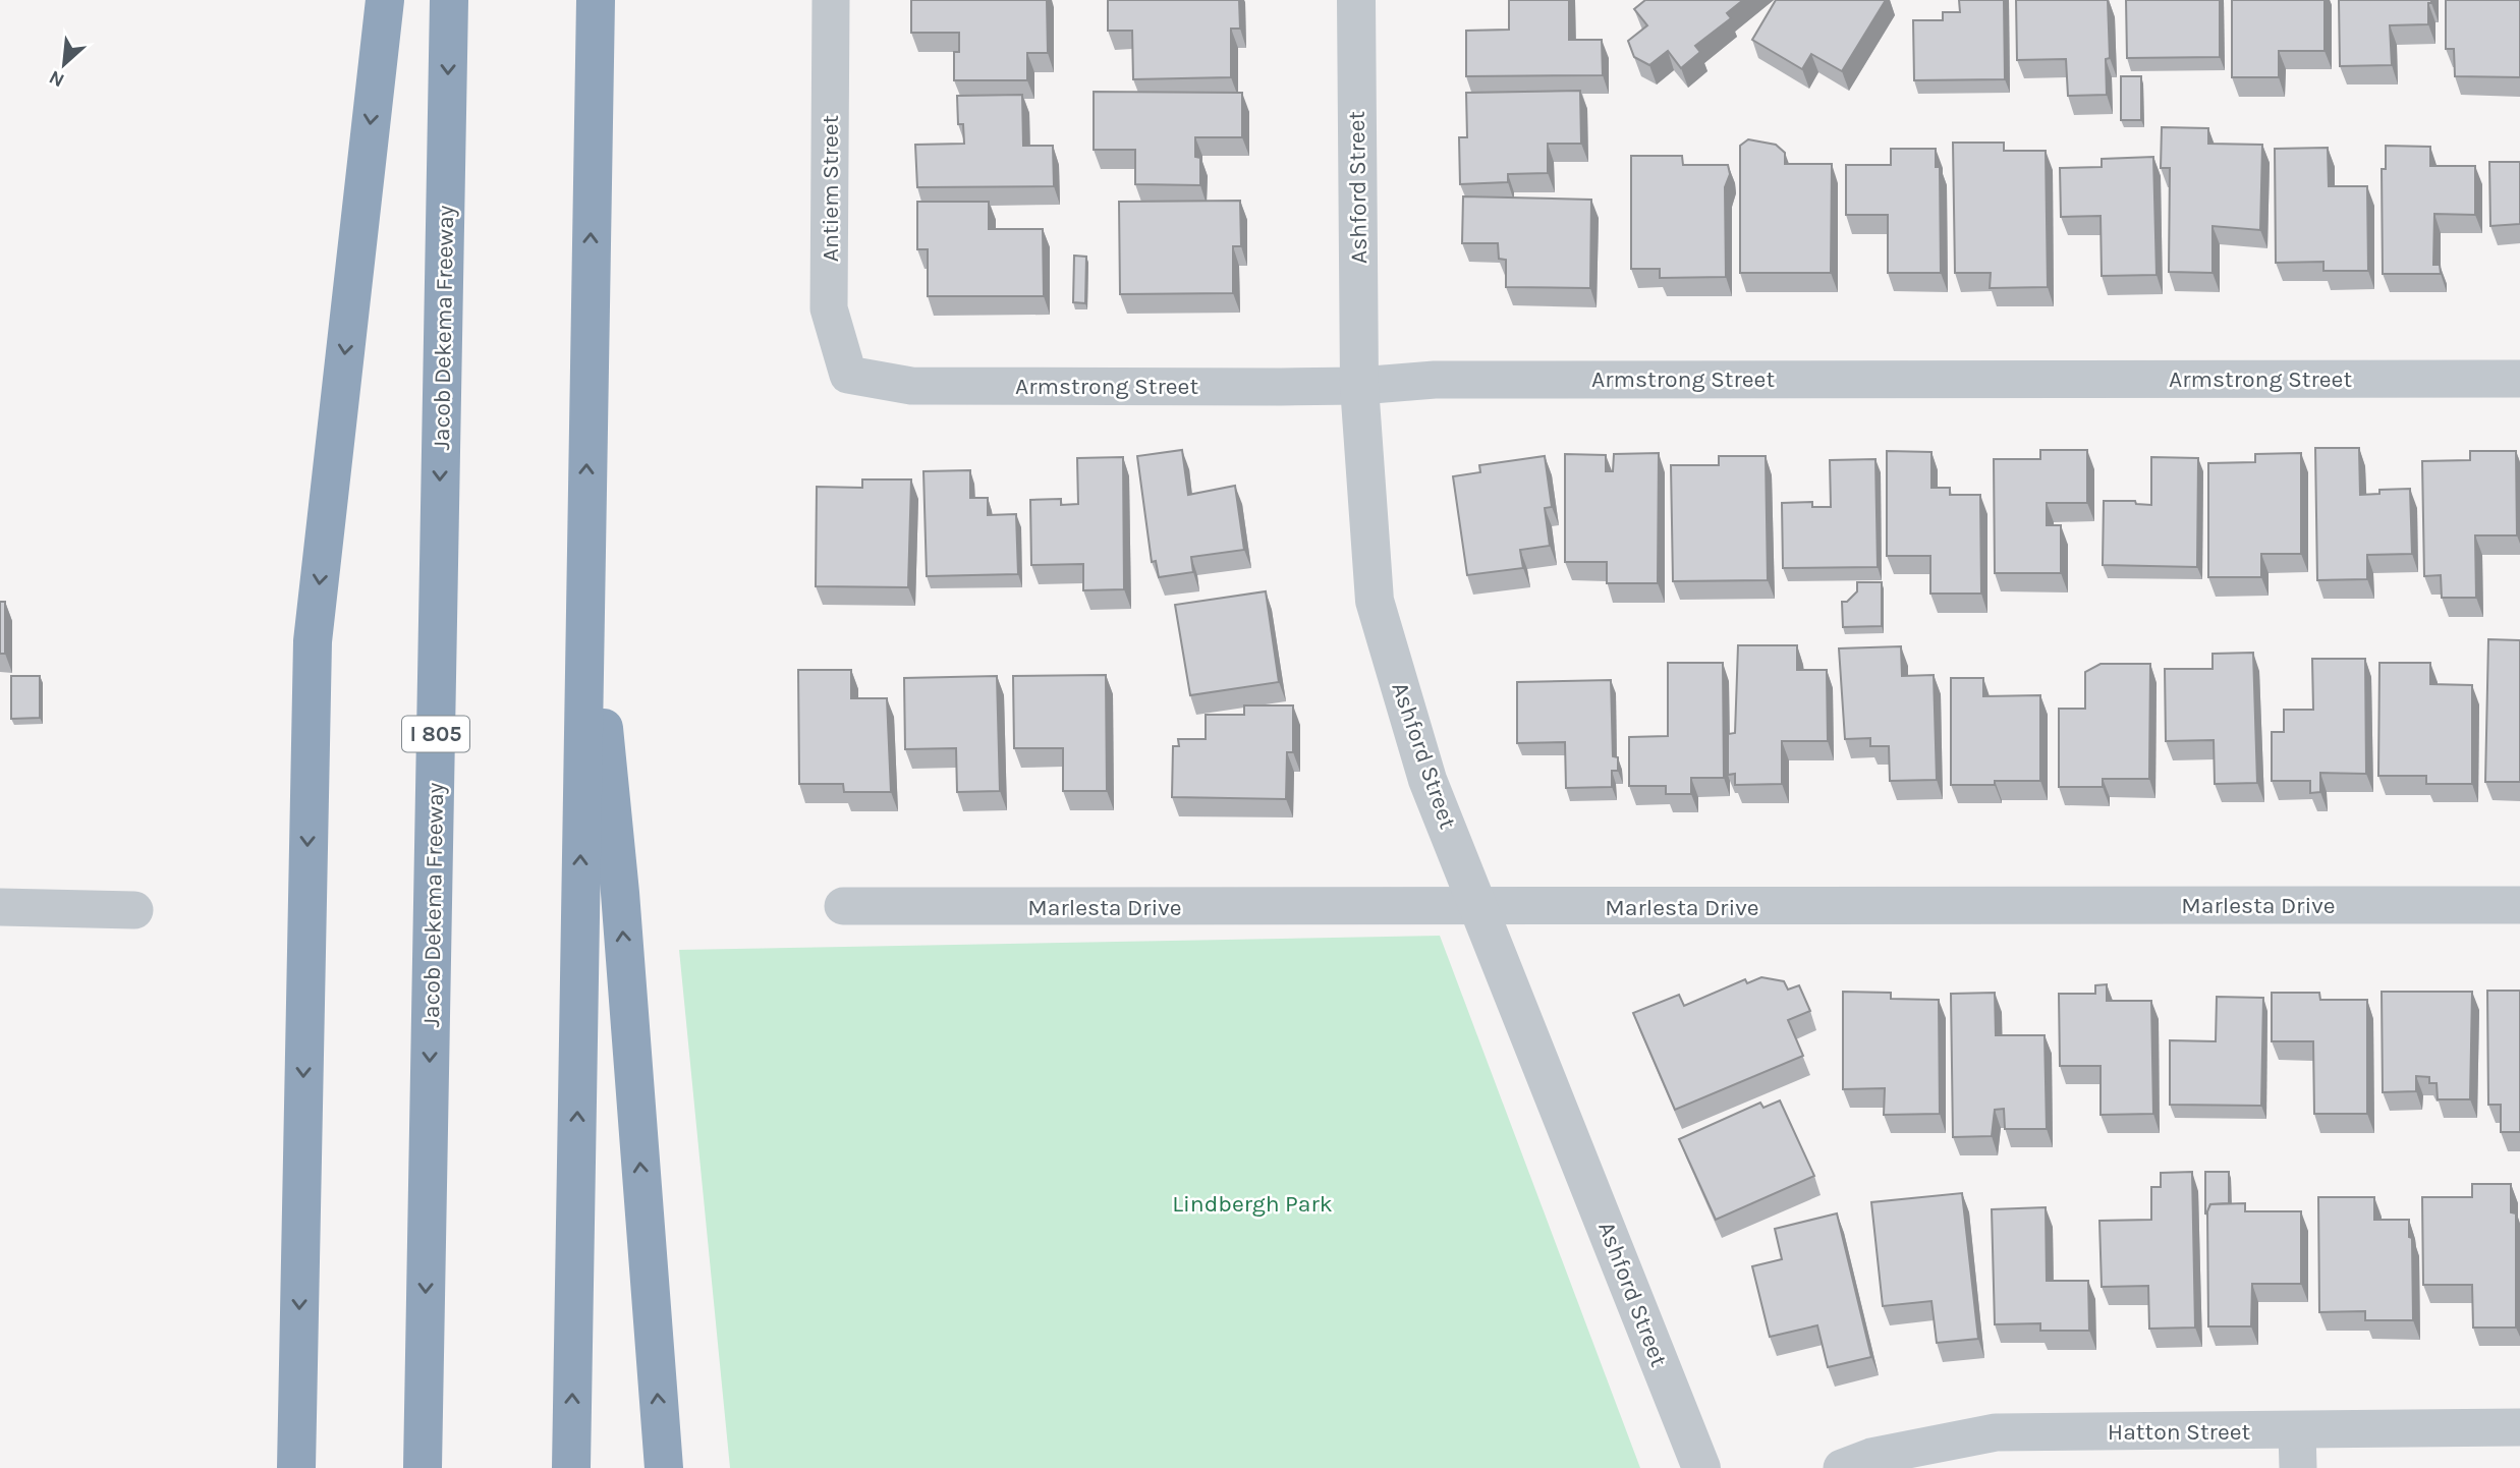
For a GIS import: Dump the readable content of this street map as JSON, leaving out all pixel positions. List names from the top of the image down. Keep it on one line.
{"streets":{"highway":["Jacob Dekema Freeway","I 805"],"street":["Ashford Street","Antiem Street","Armstrong Street","Marlesta Drive","Hatton Street"]},"crossings":[["Ashford Street","Armstrong Street"],["Ashford Street","Marlesta Drive"],["Antiem Street","Armstrong Street"]],"parks":["Lindbergh Park"],"north":"bottom left"}
